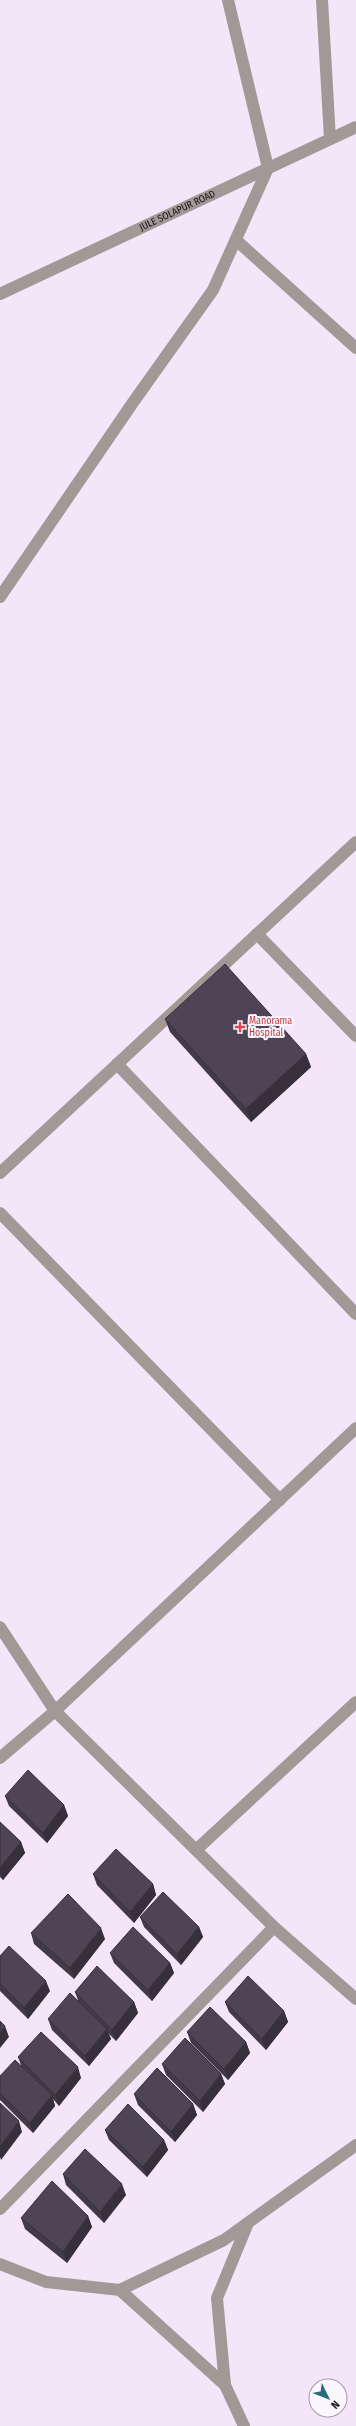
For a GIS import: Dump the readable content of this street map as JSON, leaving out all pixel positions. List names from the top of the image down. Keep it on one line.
{"streets":{"street":["JULE SOLAPUR ROAD"]},"places":{"health":["Manorama Hospital"]},"north":"bottom right"}
